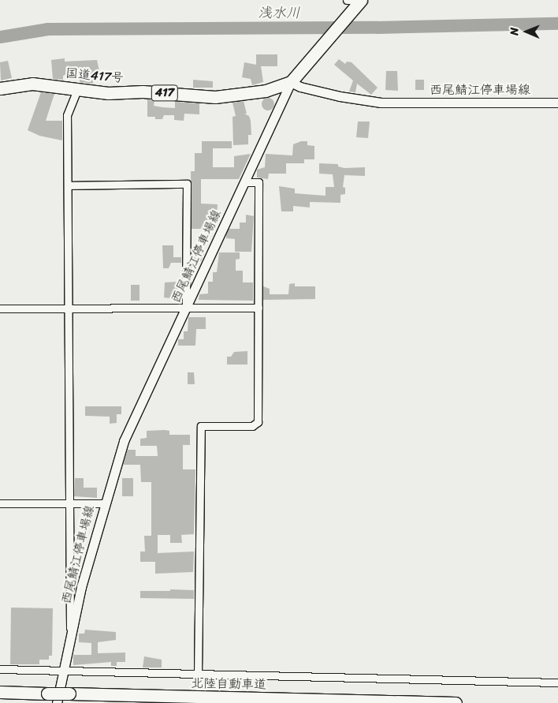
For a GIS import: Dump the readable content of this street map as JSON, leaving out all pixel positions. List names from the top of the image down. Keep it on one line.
{"streets":{"highway":["国道417号","417","北陸自動車道"],"main road":["西尾鯖江停車場線"]},"crossings":[["国道417号","西尾鯖江停車場線"]],"water":["浅水川"],"north":"left"}
